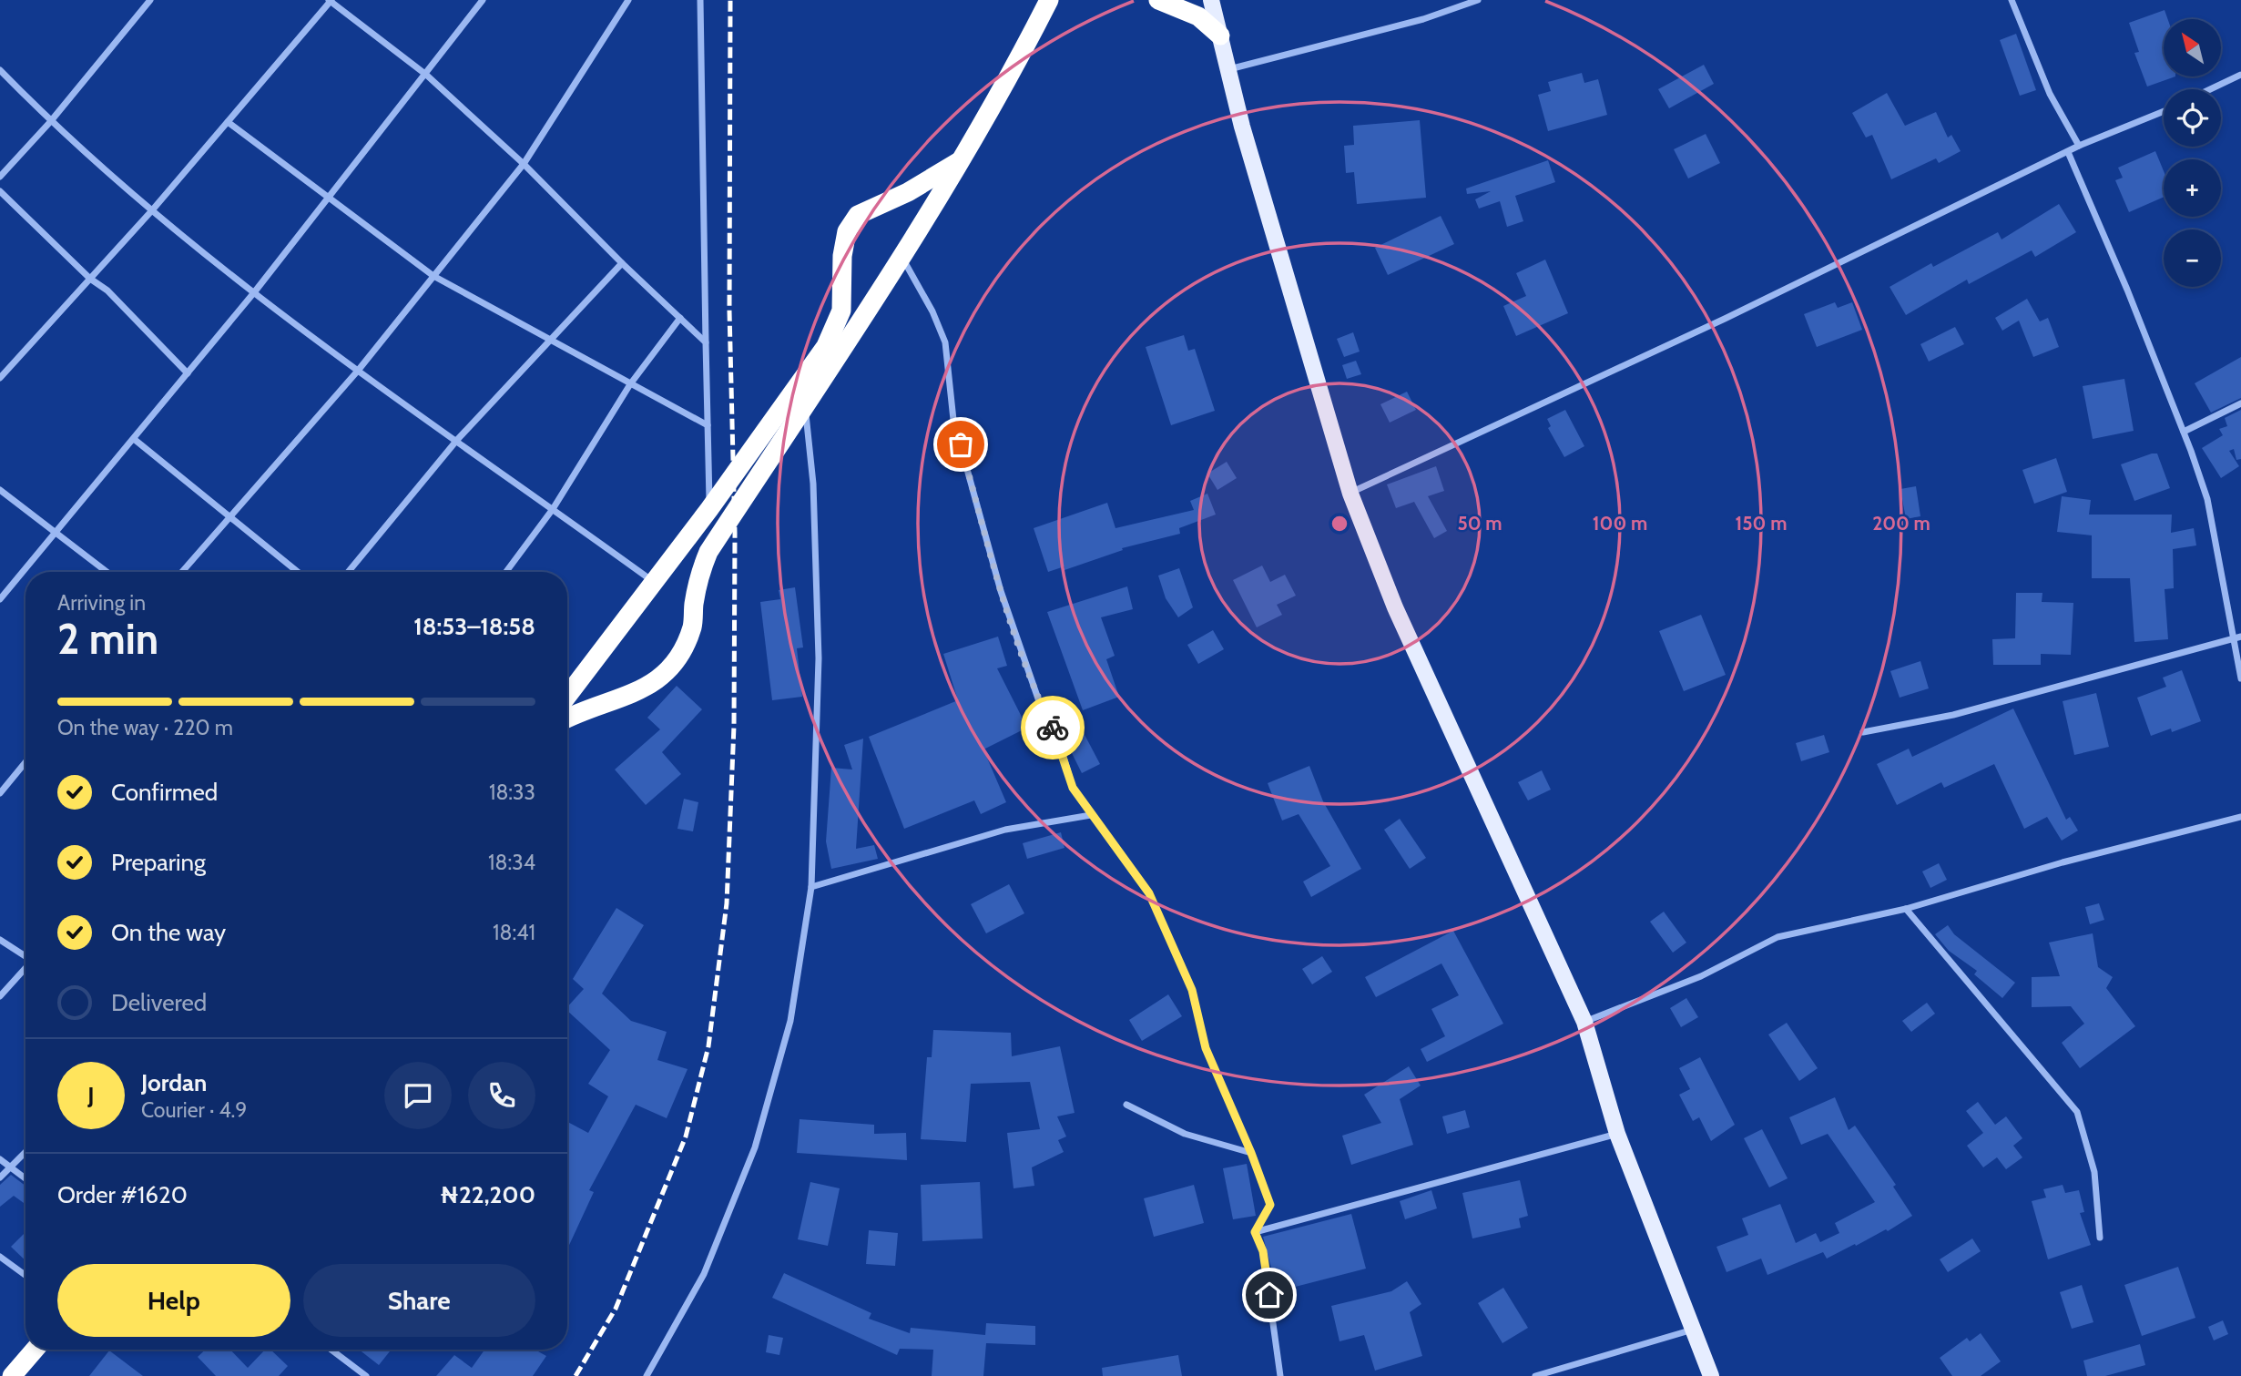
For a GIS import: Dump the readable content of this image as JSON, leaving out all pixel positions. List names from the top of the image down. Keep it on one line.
{"north":"top left","page":{"map_buttons":["+","−"],"heading":["2 min","Arriving in","18:53–18:58"],"panel":["Jordan","Courier · 4.9","Order #1620","₦22,200"],"bar":"On the way · 220 m","list":[["Confirmed","18:33"],["Preparing","18:34"],["On the way","18:41"],"Delivered"],"round":"J","buttons":["Help","Share"]},"rings":["50 m","100 m","150 m","200 m"]}
